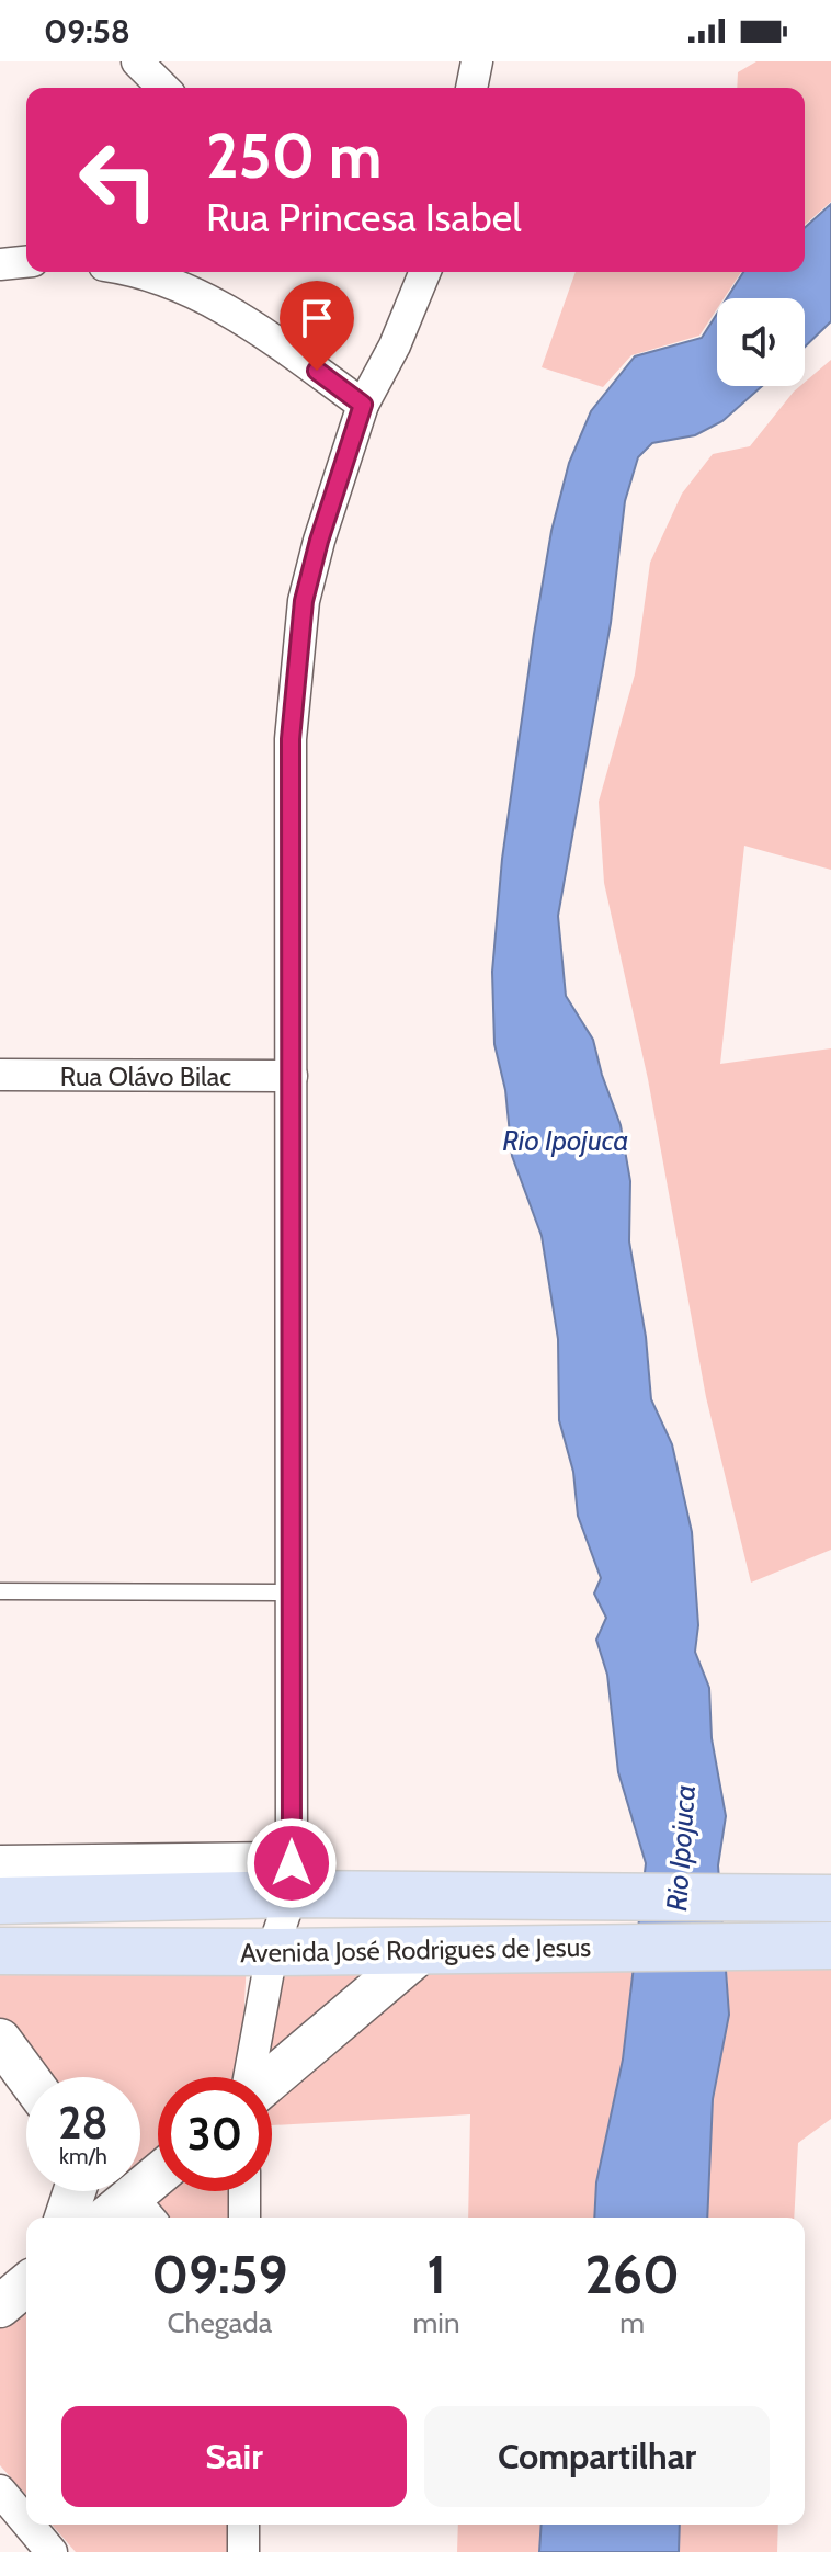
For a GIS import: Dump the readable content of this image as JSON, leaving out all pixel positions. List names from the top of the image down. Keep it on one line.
{"streets":{"main road":["Avenida José Rodrigues de Jesus"],"street":["Rua Olávo Bilac"]},"water":["Rio Ipojuca"],"page":{"status":"09:58","turn":["250 m","Rua Princesa Isabel"],"speed":"28 km/h","limit":"30","eta":["09:59","Chegada","1","min","260","m"],"buttons":["Sair","Compartilhar"]}}
